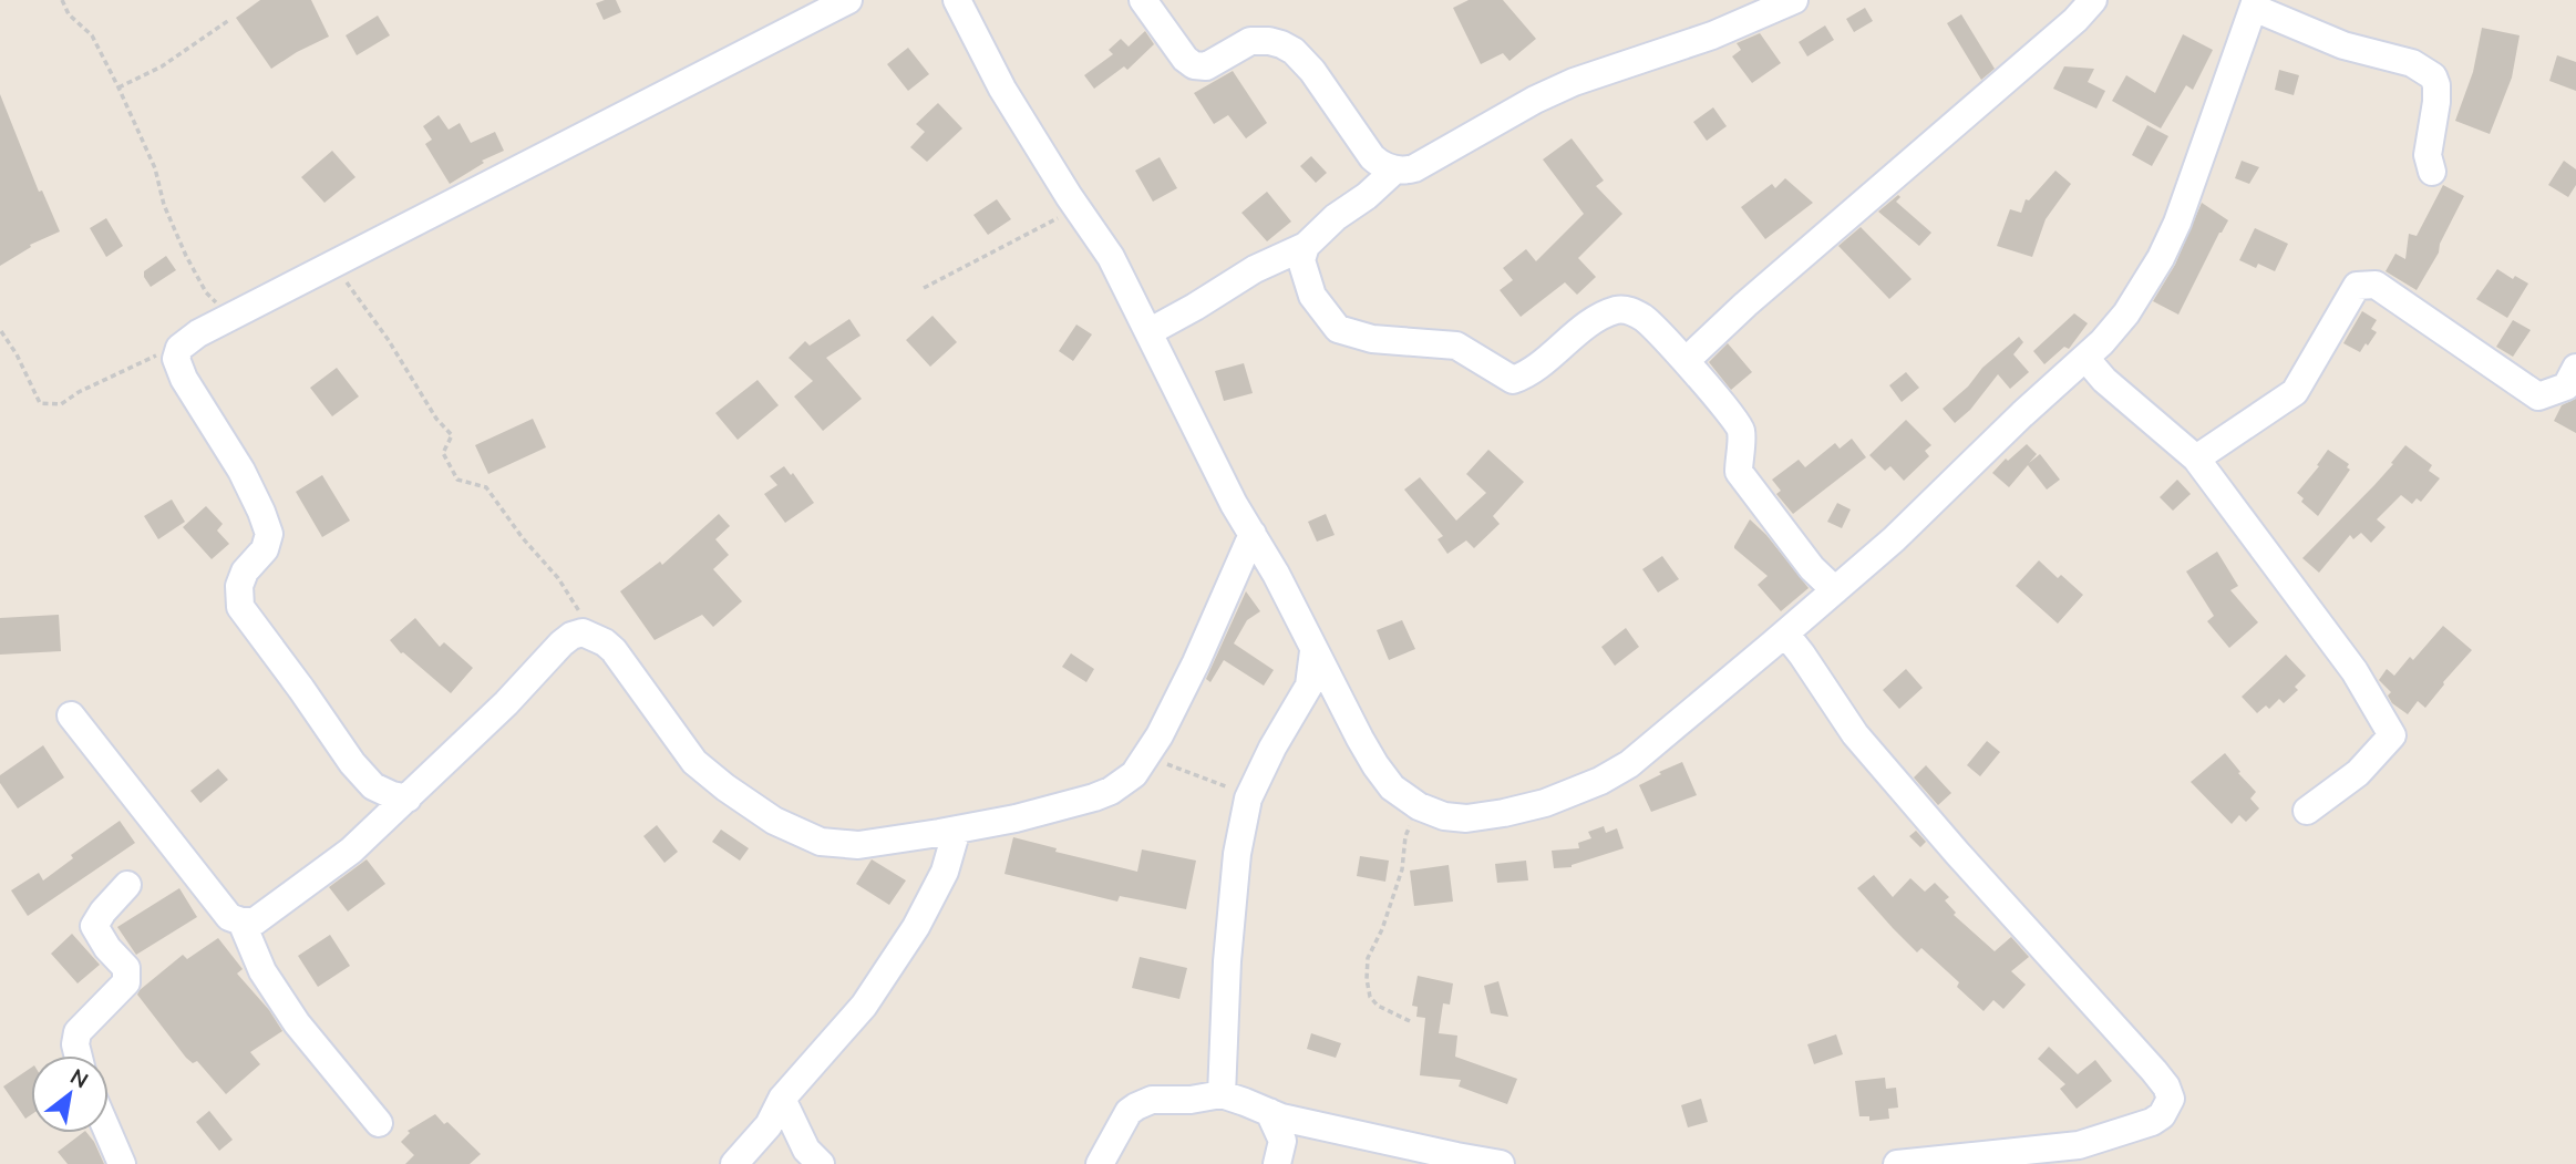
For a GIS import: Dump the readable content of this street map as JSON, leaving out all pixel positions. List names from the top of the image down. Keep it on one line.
{"north":"top right"}
